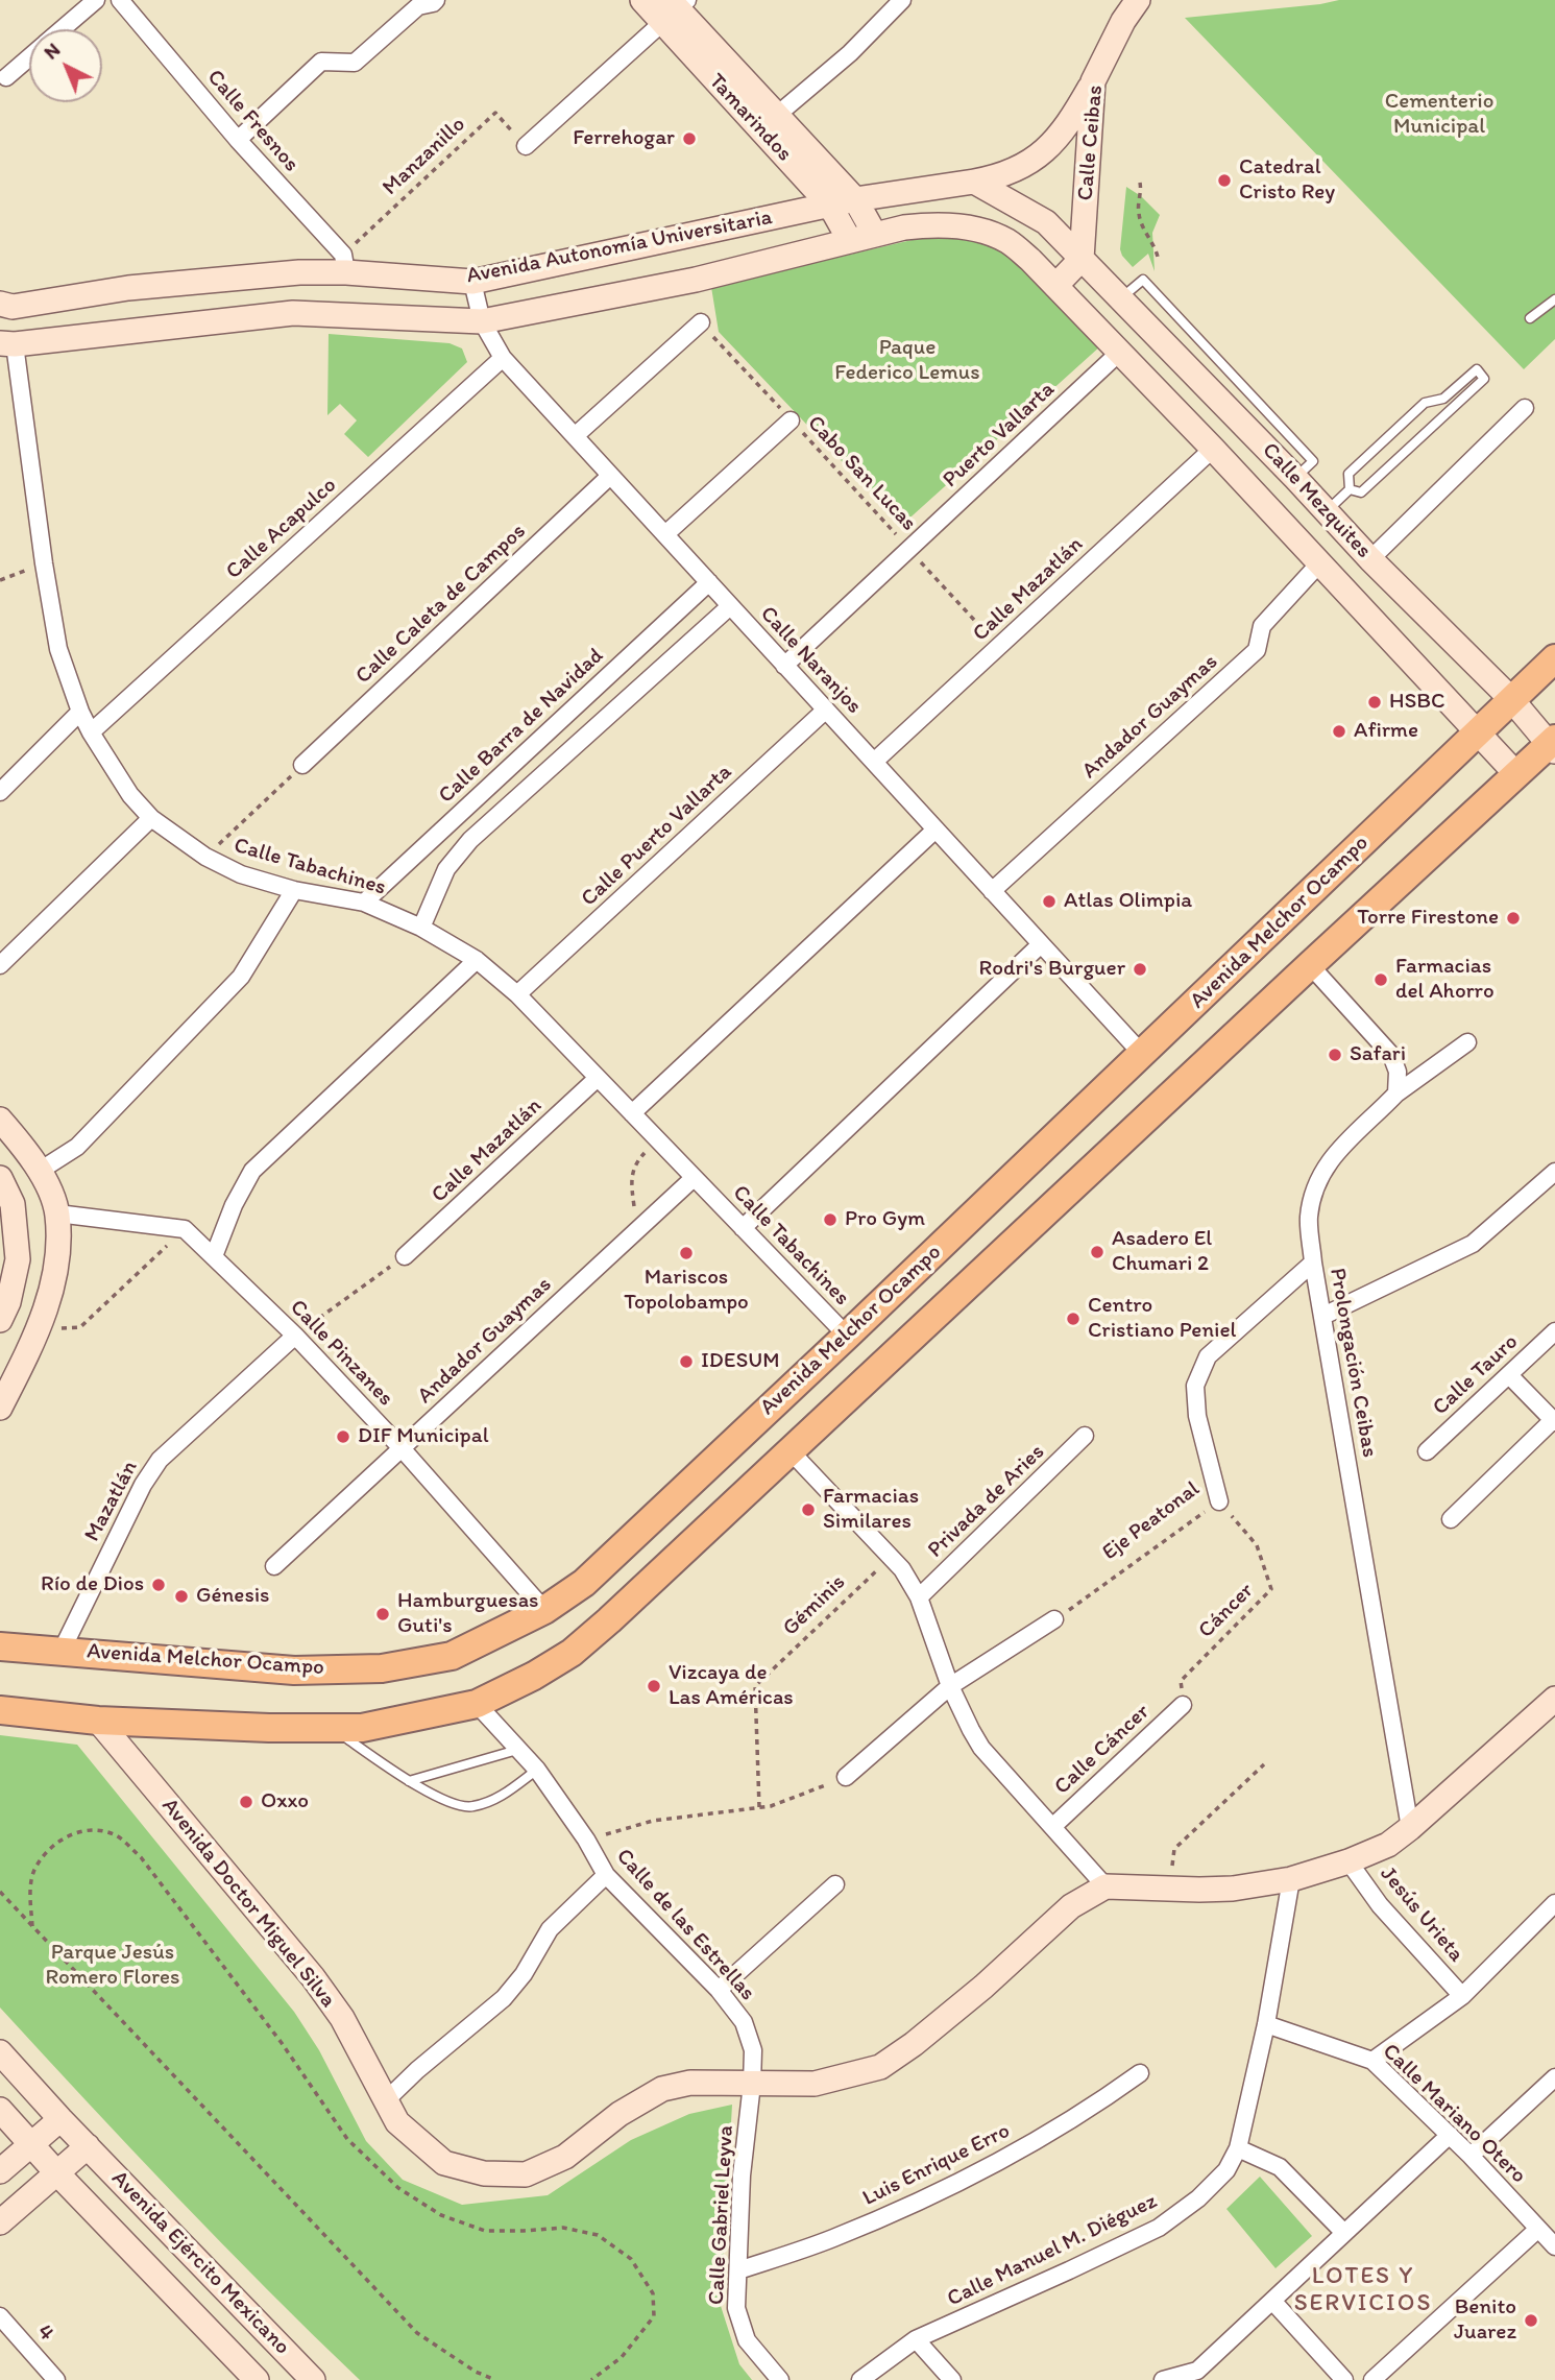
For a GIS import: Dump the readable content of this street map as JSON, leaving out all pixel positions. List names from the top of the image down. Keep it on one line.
{"streets":{"main road":["Avenida Melchor Ocampo"],"street":["Tamarindos","Calle Fresnos","Calle Ceibas","Avenida Autonomía Universitaria","Puerto Vallarta","Calle Mezquites","Calle Acapulco","Calle Mazatlán","Calle Caleta de Campos","Calle Naranjos","Andador Guaymas","Calle Barra de Navidad","Calle Puerto Vallarta","Calle Tabachines","Calle Pinzanes","Prolongación Ceibas","Calle Tauro","Mazatlán","Privada de Aries","Eje Peatonal","Calle Cáncer","Avenida Doctor Miguel Silva","Jesús Urieta","Calle de las Estrellas","Calle Mariano Otero","Luis Enrique Erro","Calle Gabriel Leyva","Calle Manuel M. Diéguez","Avenida Ejército Mexicano","4"],"path":["Manzanillo","Cabo San Lucas","Géminis","Cáncer"]},"crossings":[["Tamarindos","Avenida Autonomía Universitaria"],["Calle Fresnos","Manzanillo"],["Calle Fresnos","Avenida Autonomía Universitaria"],["Calle Ceibas","Avenida Autonomía Universitaria"],["Calle Ceibas","Calle Mezquites"],["Manzanillo","Avenida Autonomía Universitaria"],["Avenida Autonomía Universitaria","Calle Mezquites"],["Avenida Autonomía Universitaria","Calle Naranjos"],["Avenida Autonomía Universitaria","Calle Tabachines"],["Puerto Vallarta","Cabo San Lucas"],["Puerto Vallarta","Calle Mezquites"],["Cabo San Lucas","Calle Mazatlán"],["Calle Mezquites","Calle Mazatlán"],["Calle Mezquites","Andador Guaymas"],["Calle Mezquites","Avenida Melchor Ocampo"],["Calle Acapulco","Calle Naranjos"],["Calle Acapulco","Calle Tabachines"],["Calle Mazatlán","Calle Naranjos"],["Calle Mazatlán","Calle Tabachines"],["Calle Caleta de Campos","Calle Naranjos"],["Calle Naranjos","Andador Guaymas"],["Calle Naranjos","Calle Barra de Navidad"],["Calle Naranjos","Calle Puerto Vallarta"],["Calle Naranjos","Avenida Melchor Ocampo"],["Andador Guaymas","Calle Tabachines"],["Andador Guaymas","Calle Pinzanes"],["Calle Barra de Navidad","Calle Tabachines"],["Calle Puerto Vallarta","Calle Tabachines"],["Calle Tabachines","Avenida Melchor Ocampo"],["Avenida Melchor Ocampo","Calle Pinzanes"],["Avenida Melchor Ocampo","Mazatlán"],["Calle Pinzanes","Mazatlán"],["Prolongación Ceibas","Eje Peatonal"],["Eje Peatonal","Cáncer"],["Cáncer","Calle Cáncer"],["Avenida Doctor Miguel Silva","Calle de las Estrellas"],["Avenida Doctor Miguel Silva","Calle Gabriel Leyva"],["Calle de las Estrellas","Calle Gabriel Leyva"],["Calle Mariano Otero","Calle Manuel M. Diéguez"],["Luis Enrique Erro","Calle Gabriel Leyva"]],"districts":["LOTES Y SERVICIOS"],"parks":["Cementerio Municipal","Paque Federico Lemus","Parque Jesús Romero Flores"],"places":["Ferrehogar","Catedral Cristo Rey","HSBC","Afirme","Atlas Olimpia","Torre Firestone","Rodri's Burguer","Farmacias del Ahorro","Safari","Pro Gym","Asadero El Chumari 2","Mariscos Topolobampo","Centro Cristiano Peniel","IDESUM","DIF Municipal","Farmacias Similares","Río de Dios","Génesis","Hamburguesas Guti's","Vizcaya de Las Américas","Oxxo","Benito Juarez"],"north":"top left"}
